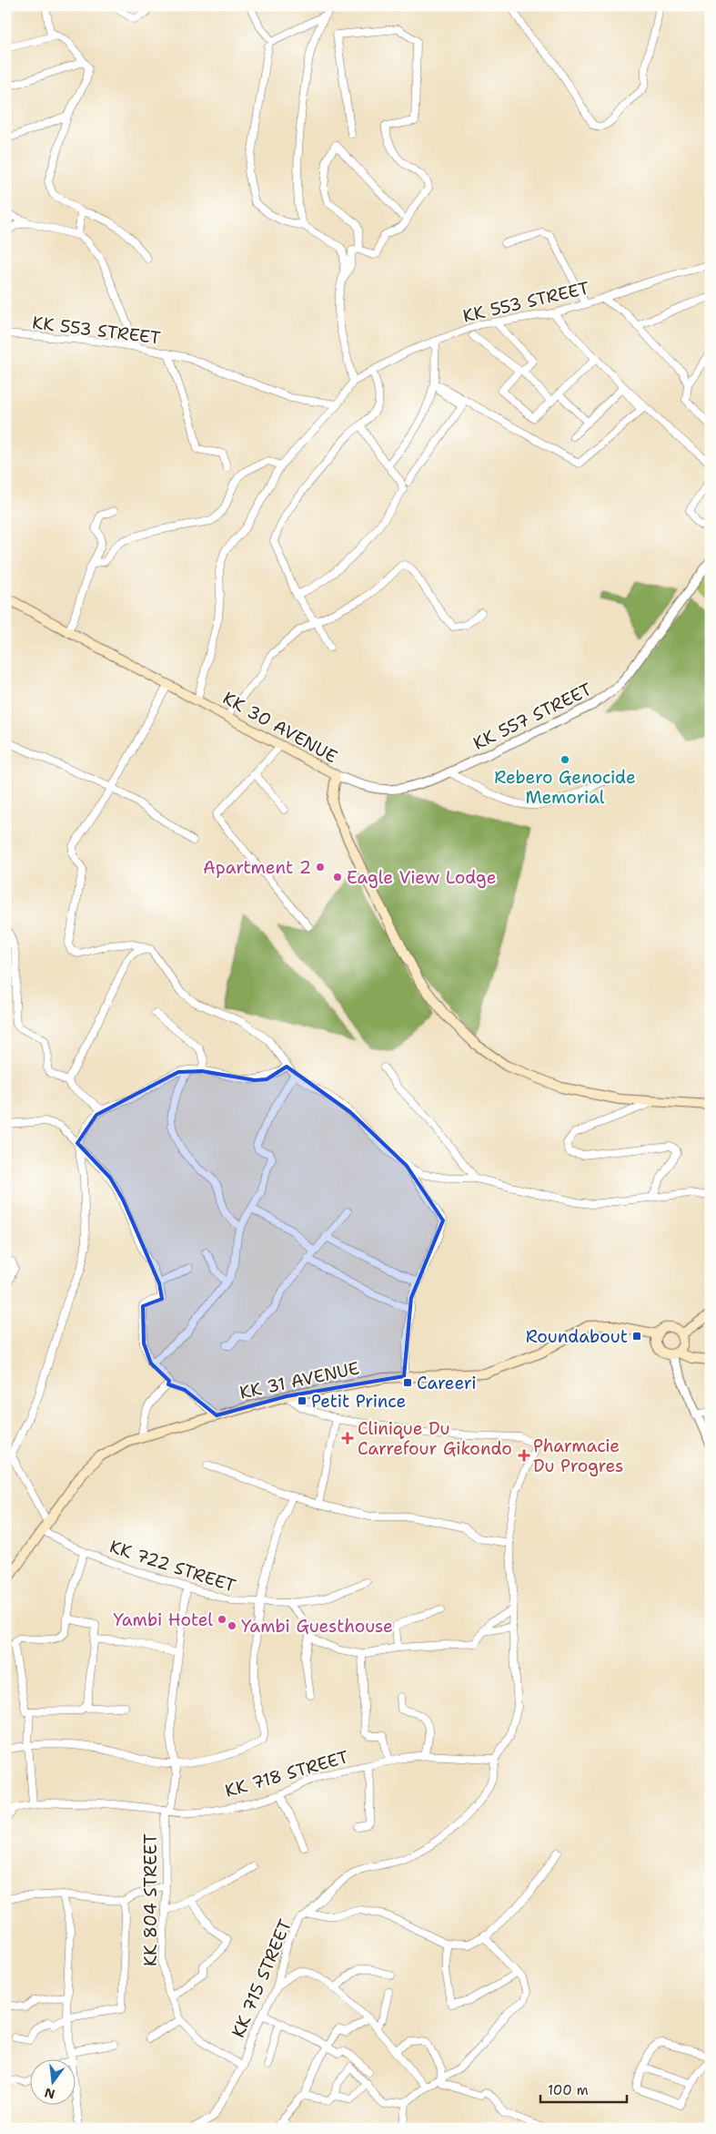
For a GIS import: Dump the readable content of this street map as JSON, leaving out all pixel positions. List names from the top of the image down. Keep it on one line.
{"streets":{"main road":["KK 30 AVENUE","KK 31 AVENUE"],"street":["KK 553 STREET","KK 557 STREET","KK 722 STREET","KK 718 STREET","KK 804 STREET","KK 715 STREET"]},"crossings":[["KK 557 STREET","KK 30 AVENUE"],["KK 31 AVENUE","KK 722 STREET"],["KK 722 STREET","KK 804 STREET"],["KK 718 STREET","KK 804 STREET"],["KK 718 STREET","KK 715 STREET"],["KK 804 STREET","KK 715 STREET"]],"places":{"other":["Rebero Genocide Memorial","Apartment 2","Eagle View Lodge","Yambi Hotel","Yambi Guesthouse"],"transit":["Roundabout","Careeri","Petit Prince"],"health":["Clinique Du Carrefour Gikondo","Pharmacie Du Progres"]},"scale_bar":"100 m","north":"bottom"}
